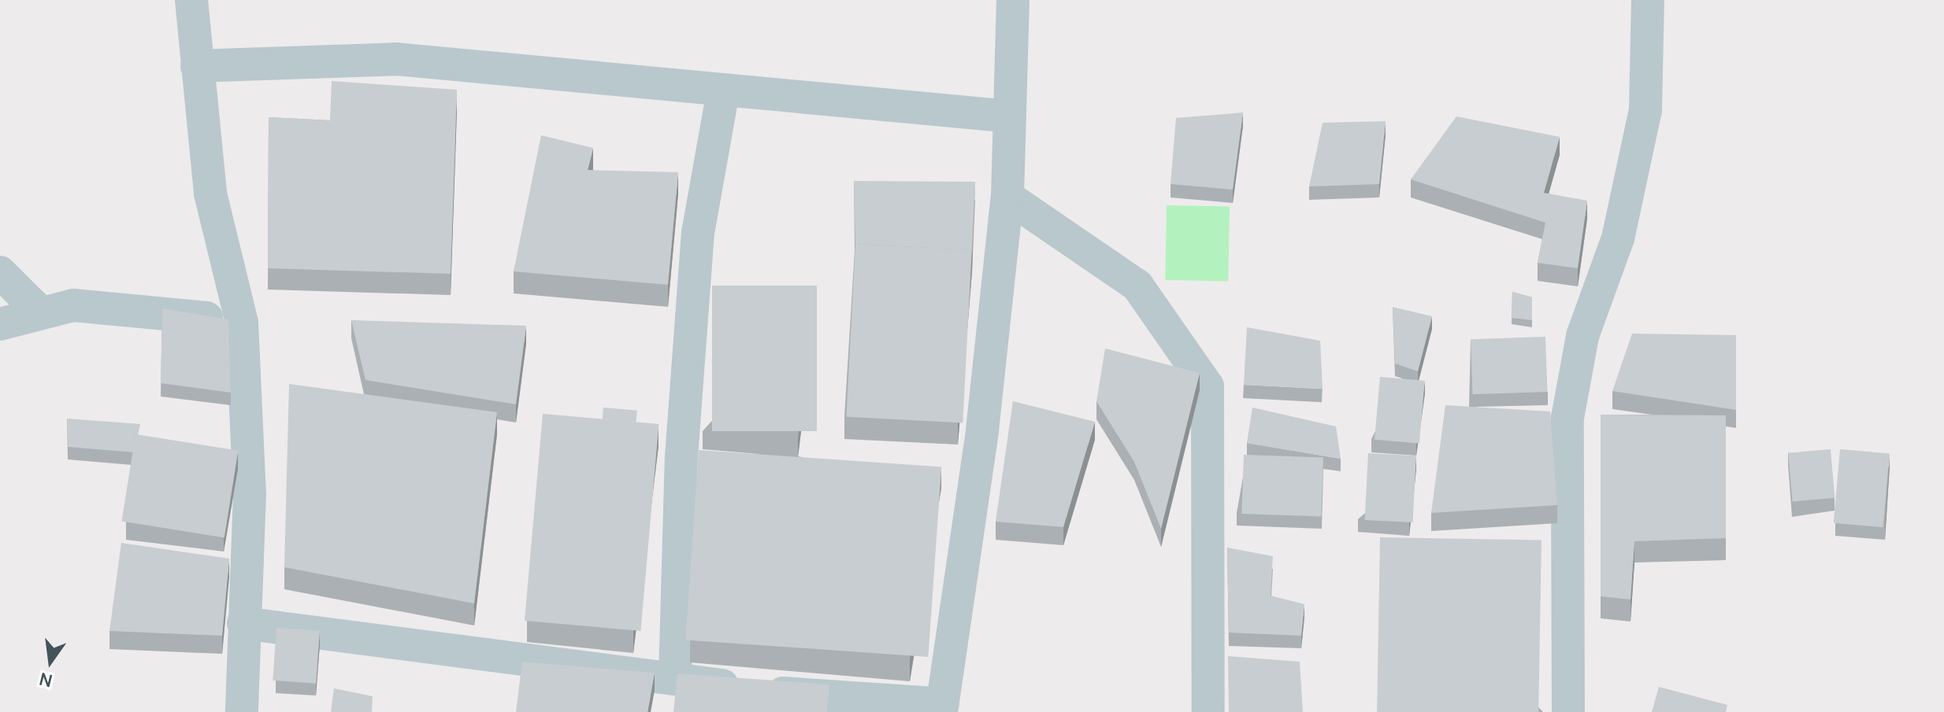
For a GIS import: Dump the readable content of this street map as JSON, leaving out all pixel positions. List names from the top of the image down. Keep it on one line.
{"north":"bottom"}
